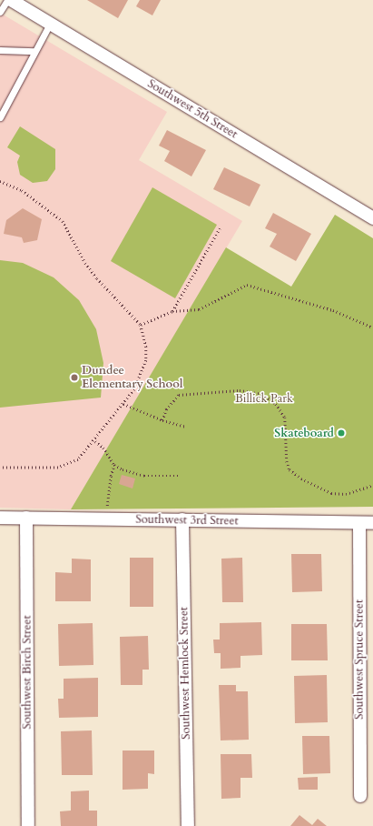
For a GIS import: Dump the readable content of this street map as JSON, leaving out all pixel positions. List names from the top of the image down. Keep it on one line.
{"streets":{"street":["Southwest 5th Street","Southwest 3rd Street","Southwest Spruce Street","Southwest Birch Street","Southwest Hemlock Street"]},"crossings":[["Southwest 3rd Street","Southwest Spruce Street"],["Southwest 3rd Street","Southwest Birch Street"],["Southwest 3rd Street","Southwest Hemlock Street"]],"parks":["Billick Park"],"places":["Dundee Elementary School","Skateboard"]}
